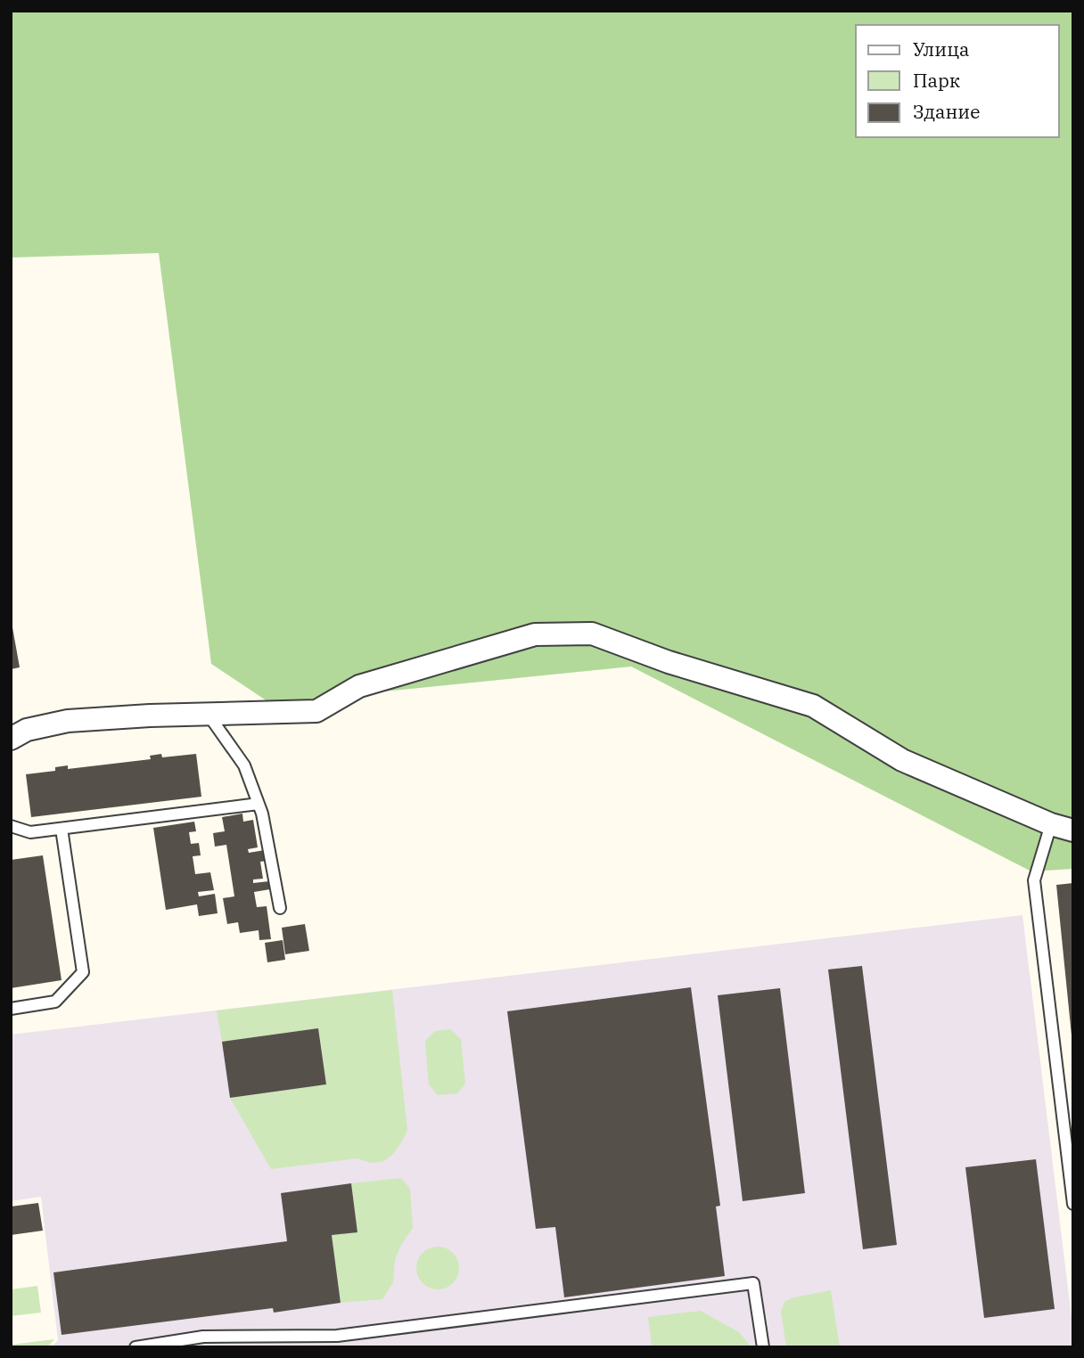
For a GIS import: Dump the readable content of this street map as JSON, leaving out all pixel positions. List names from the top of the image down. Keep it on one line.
{"legend":["Улица","Парк","Здание"]}
